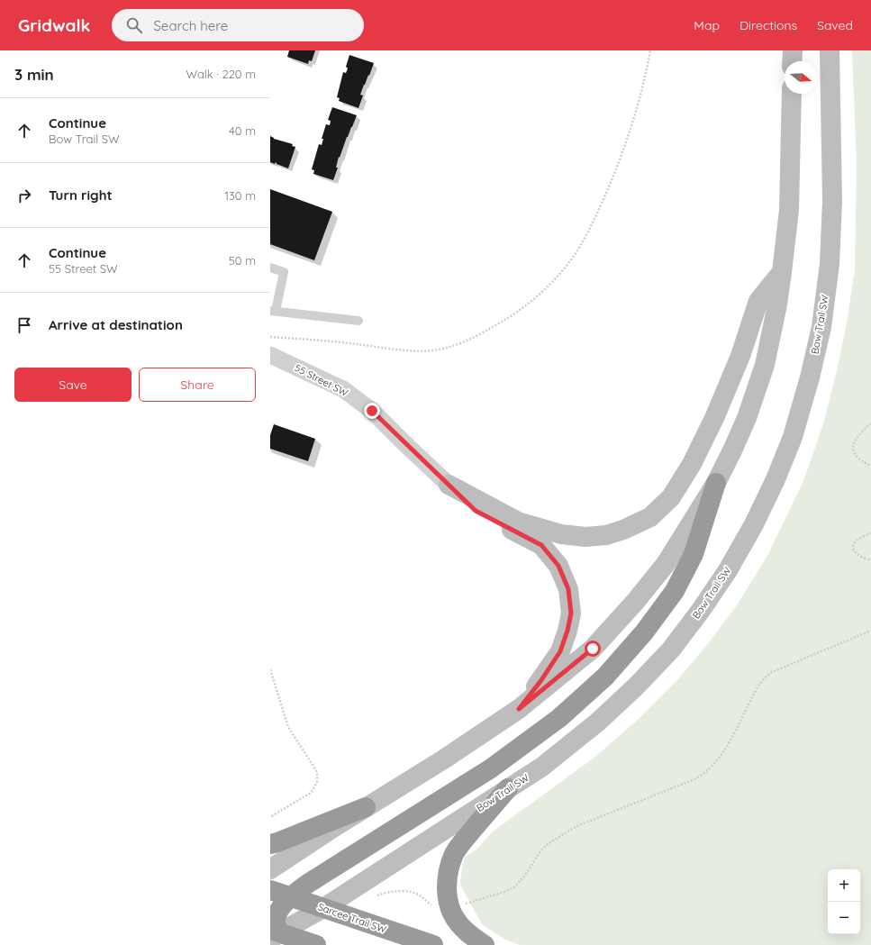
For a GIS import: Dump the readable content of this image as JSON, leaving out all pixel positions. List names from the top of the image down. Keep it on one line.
{"streets":{"highway":["Sarcee Trail SW"],"main road":["Bow Trail SW"],"street":["55 Street SW"]},"crossings":[["Bow Trail SW","Sarcee Trail SW"]],"north":"right","page":{"header":"Gridwalk","search":"Search here","nav":["Map","Directions","Saved"],"heading":["3 min","Walk · 220 m"],"list":[["Continue","Bow Trail SW","40 m"],["Turn right","130 m"],["Continue","55 Street SW","50 m"],"Arrive at destination"],"buttons":["Save","Share"],"map_buttons":["+","−"]}}
